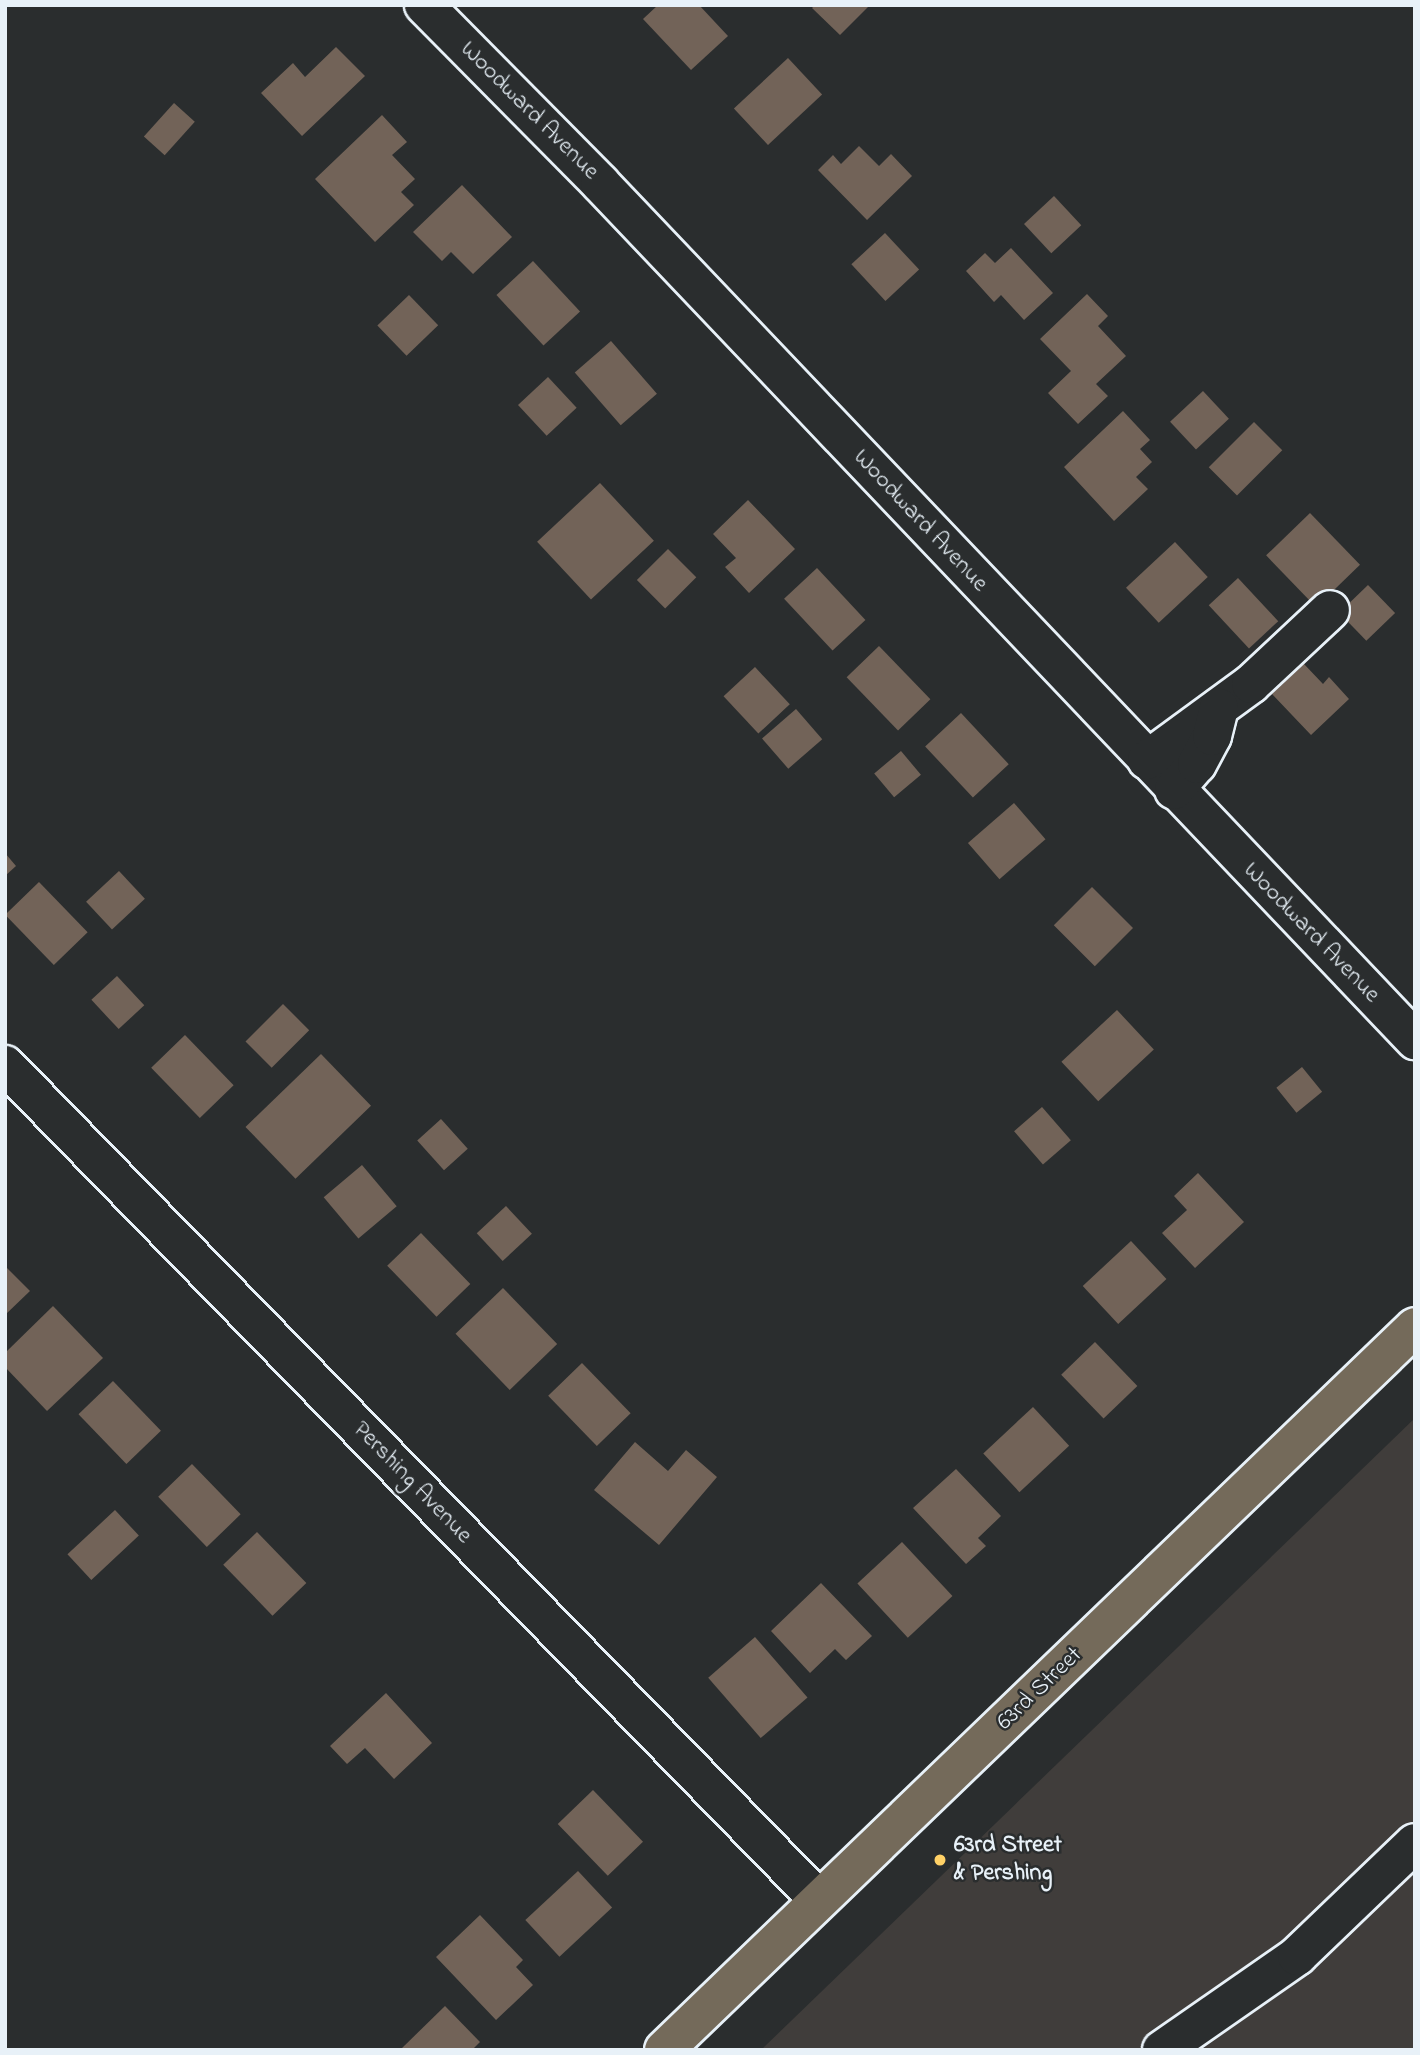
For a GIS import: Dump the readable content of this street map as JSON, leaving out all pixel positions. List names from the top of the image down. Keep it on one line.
{"streets":{"main road":["63rd Street"],"street":["Woodward Avenue","Pershing Avenue"]},"crossings":[["Pershing Avenue","63rd Street"]],"places":["63rd Street & Pershing"]}
